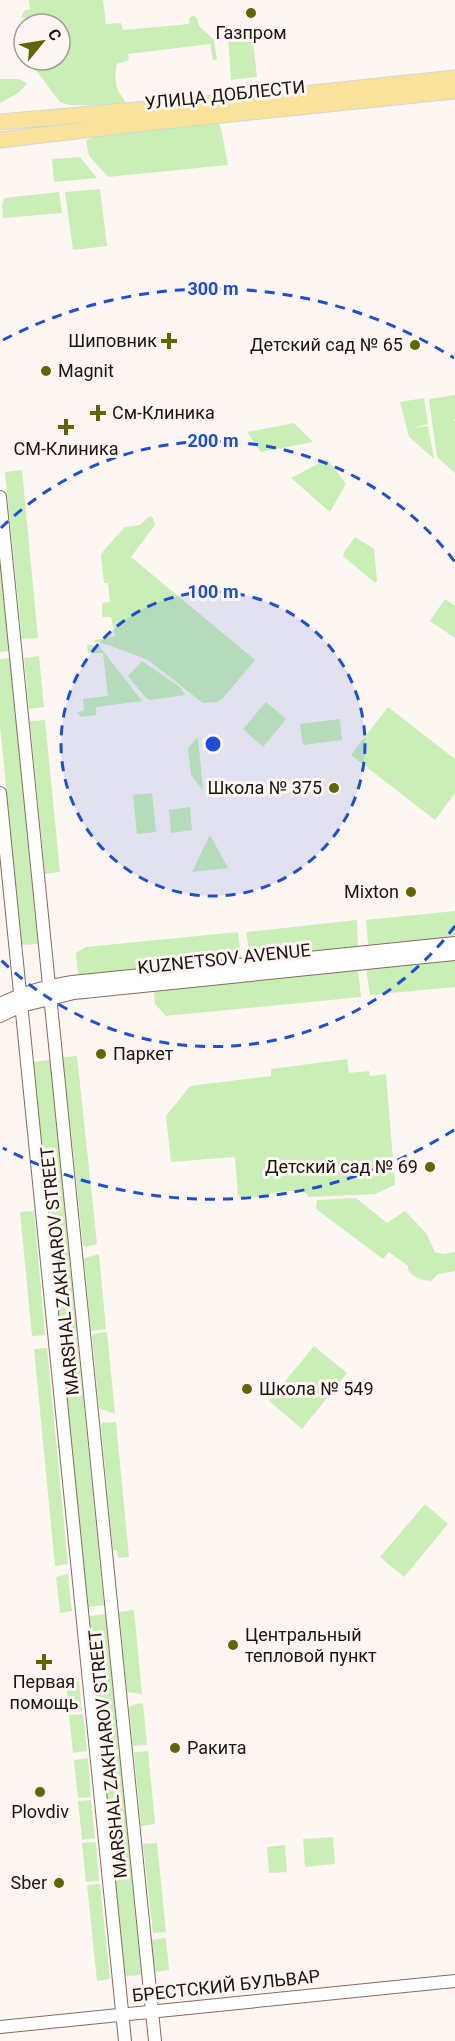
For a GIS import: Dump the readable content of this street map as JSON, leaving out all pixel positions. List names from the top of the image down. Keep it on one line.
{"streets":{"main road":["УЛИЦА ДОБЛЕСТИ"],"street":["KUZNETSOV AVENUE","MARSHAL ZAKHAROV STREET","БРЕСТСКИЙ БУЛЬВАР"]},"crossings":[["KUZNETSOV AVENUE","MARSHAL ZAKHAROV STREET"],["MARSHAL ZAKHAROV STREET","БРЕСТСКИЙ БУЛЬВАР"]],"places":{"other":["Газпром","Детский сад № 65","Magnit","Школа № 375","Mixton","Паркет","Детский сад № 69","Школа № 549","Центральный тепловой пункт","Ракита","Plovdiv","Sber"],"health":["Шиповник","См-Клиника","СМ-Клиника","Первая помощь"]},"north":"top right","rings":["300 m","200 m","100 m"]}
